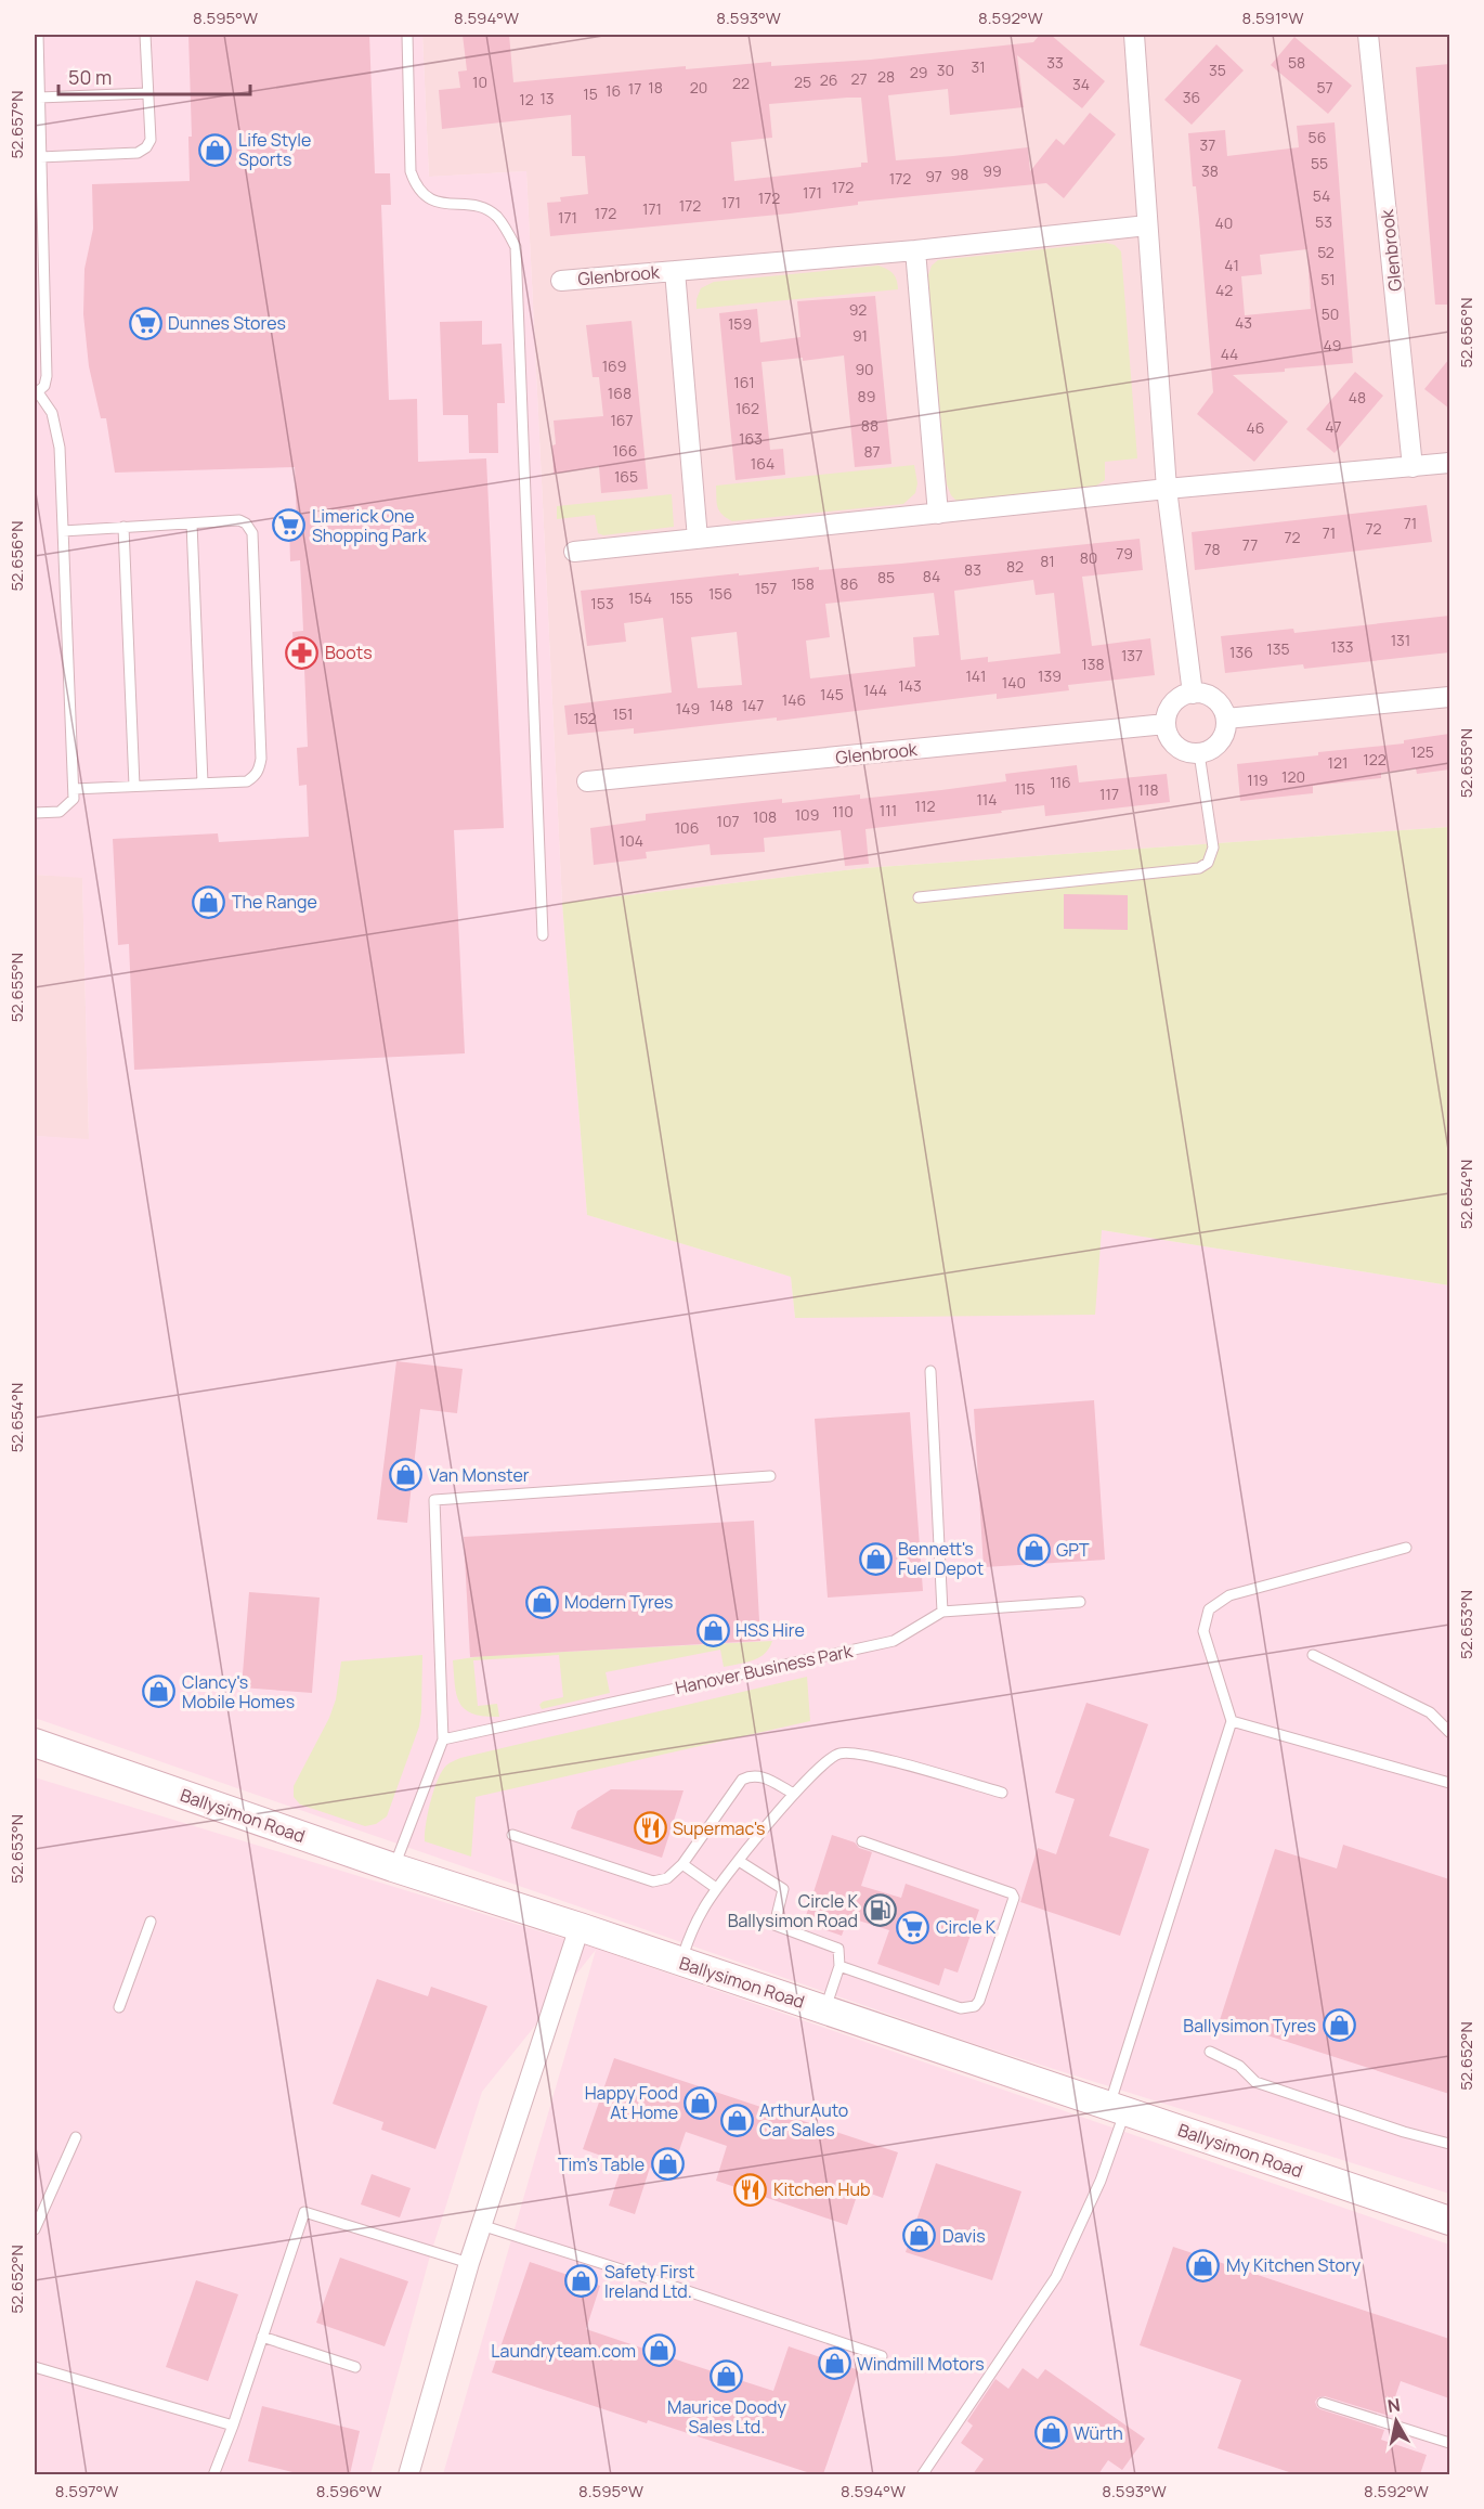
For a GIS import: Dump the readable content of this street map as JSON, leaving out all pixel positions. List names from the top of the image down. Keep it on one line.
{"streets":{"main road":["Ballysimon Road"],"street":["Glenbrook"],"lane":["Hanover Business Park"]},"places":{"shop":["Life Style Sports","The Range","Van Monster","GPT","Bennett's Fuel Depot","Modern Tyres","HSS Hire","Clancy's Mobile Homes","Ballysimon Tyres","Happy Food At Home","ArthurAuto Car Sales","Tim's Table","Davis","My Kitchen Story","Safety First Ireland Ltd.","Laundryteam.com","Windmill Motors","Maurice Doody Sales Ltd.","Würth"],"supermarket":["Dunnes Stores","Limerick One Shopping Park","Circle K"],"pharmacy":["Boots"],"restaurant":["Supermac's","Kitchen Hub"],"fuel station":["Circle K Ballysimon Road"]},"house_numbers":["33","58","31","30","35","29","28","27","26","10","25","22","34","18","20","57","17","16","15","36","13","12","56","37","55","99","38","98","97","172","172","171","54","172","171","172","171","172","171","53","40","52","41","51","42","92","50","43","159","91","49","44","169","90","161","168","89","48","162","167","88","47","46","163","166","87","164","165","71","72","71","72","77","78","79","80","81","82","83","84","85","158","86","157","156","154","155","153","131","133","135","136","137","138","141","139","140","143","144","145","146","148","147","149","151","152","125","122","121","120","119","116","115","118","117","114","112","111","110","109","108","107","106","104"],"scale_bar":"50 m","north":"top","coordinates":["8.595°W","8.594°W","8.593°W","8.592°W","8.591°W","52.657°N","52.656°N","52.655°N","52.654°N","52.653°N","52.652°N","8.597°W","8.596°W"]}
